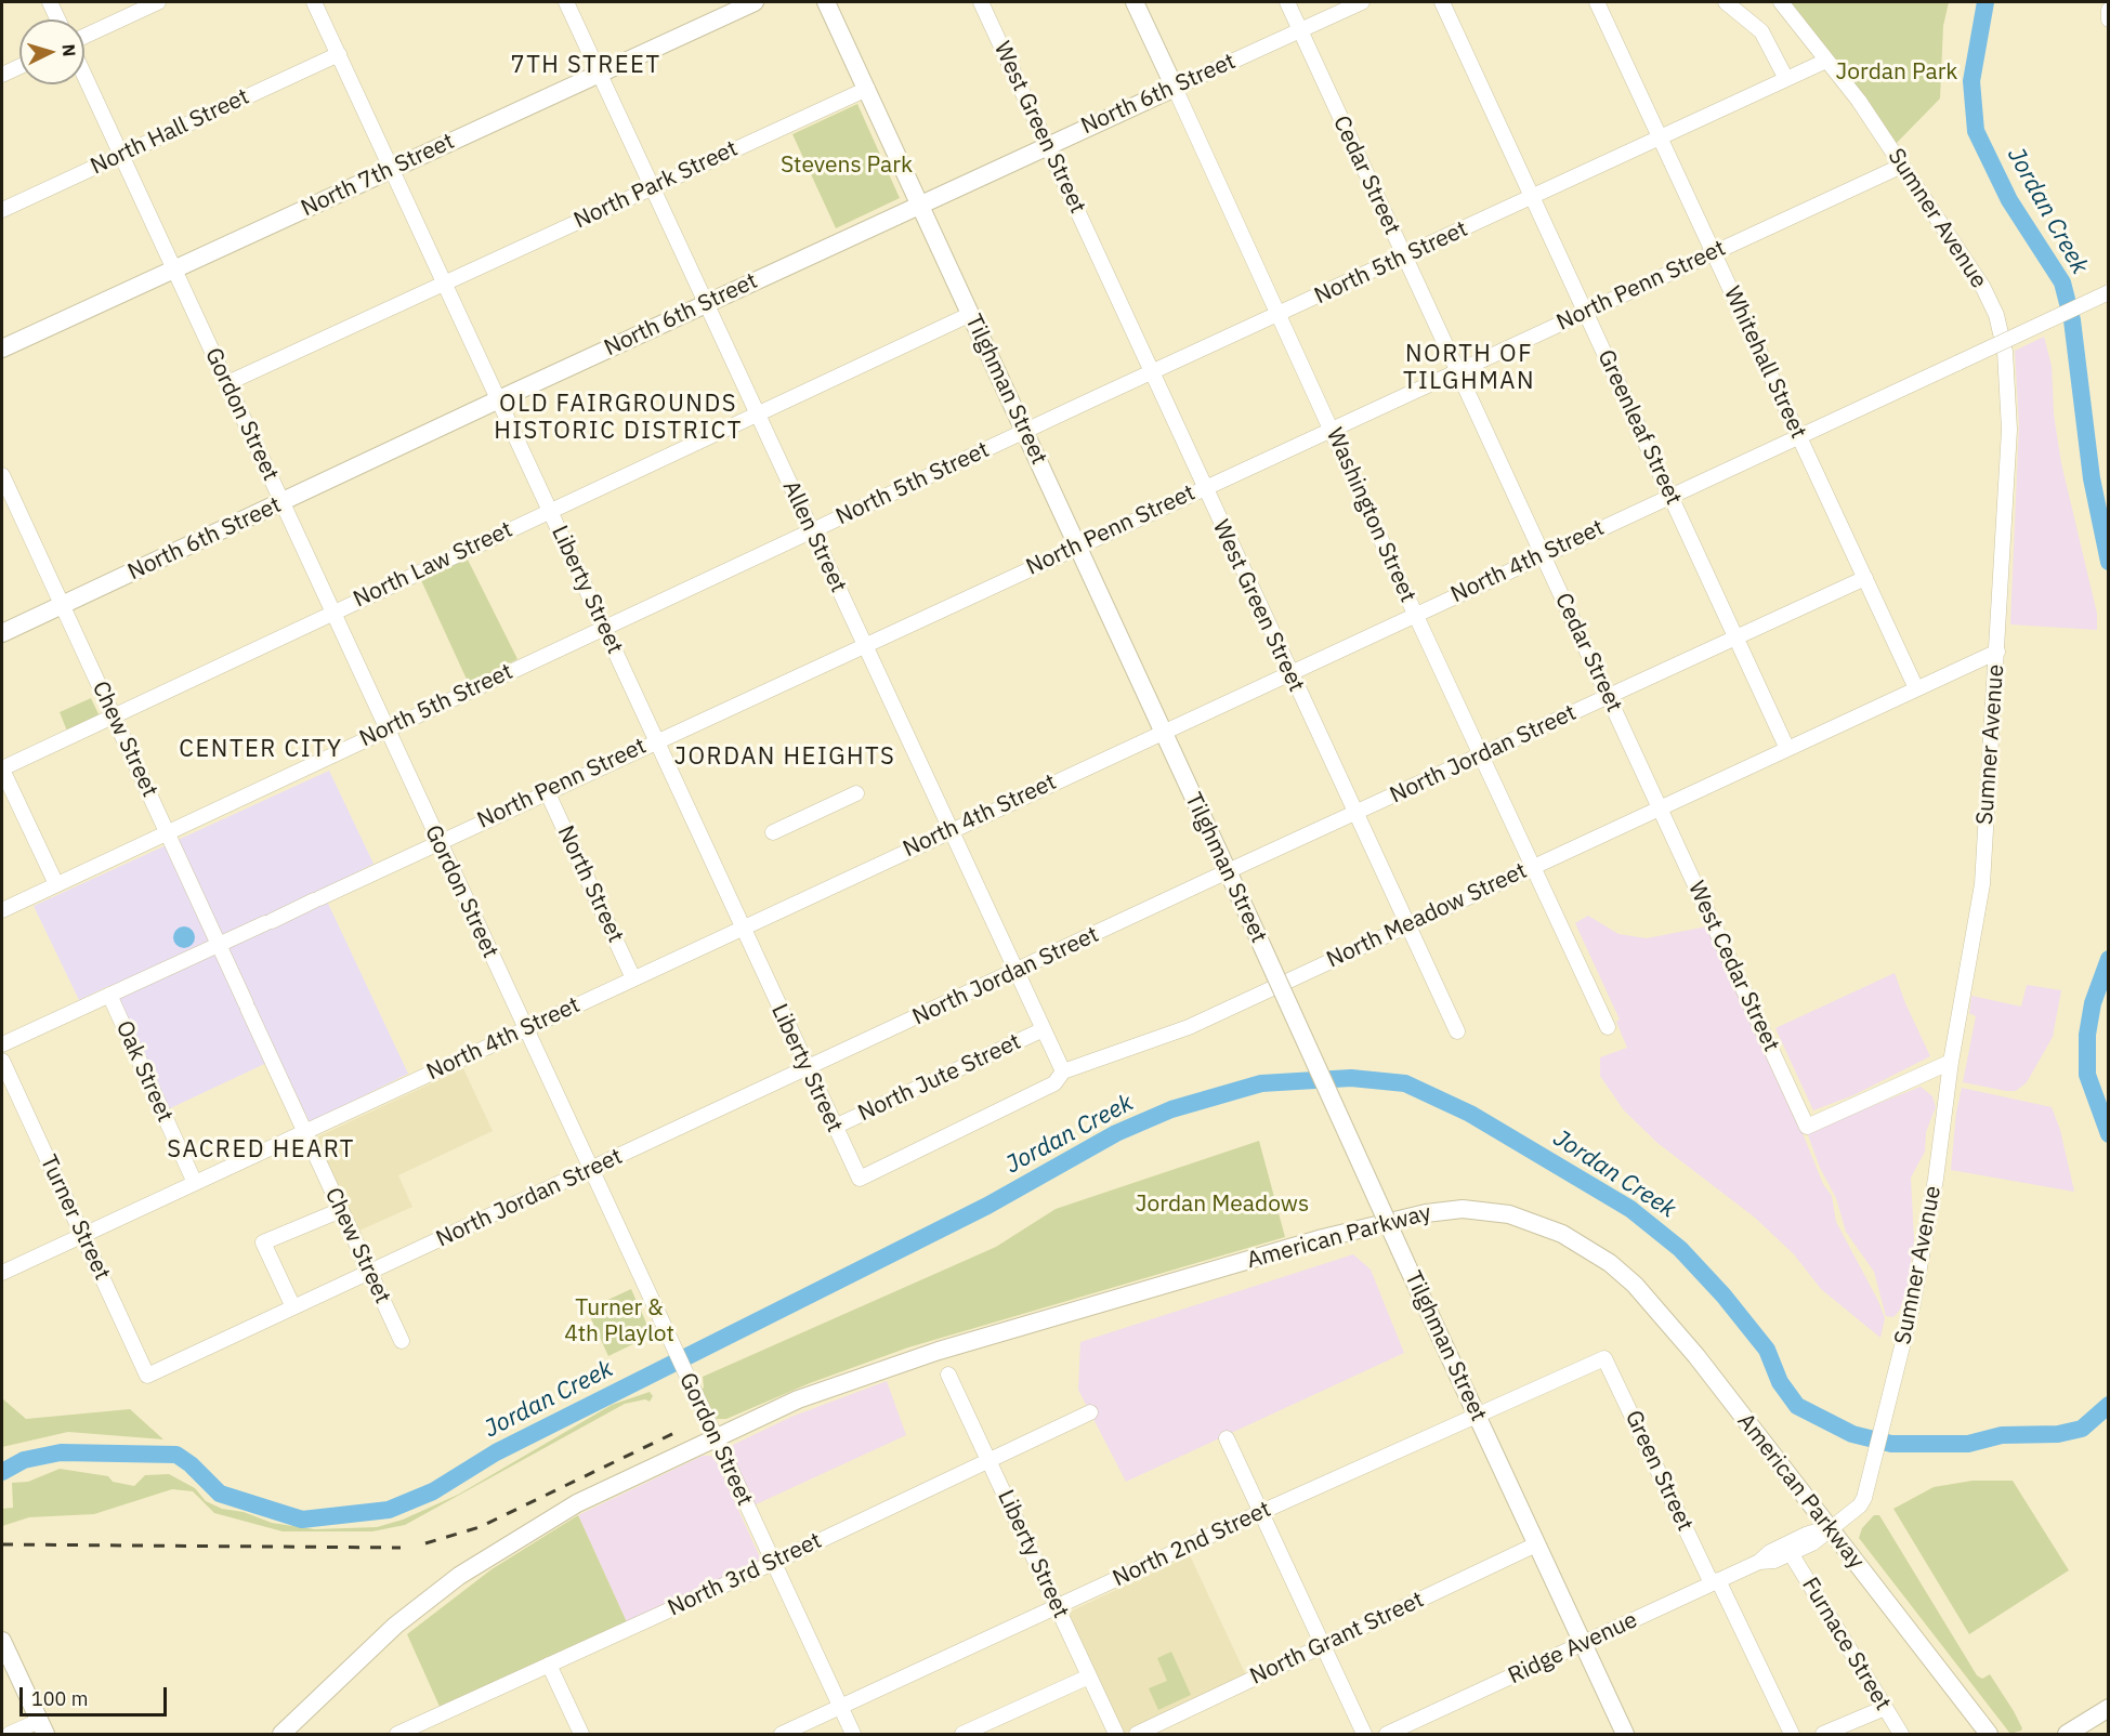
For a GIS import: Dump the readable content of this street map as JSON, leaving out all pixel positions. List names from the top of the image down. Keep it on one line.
{"streets":{"main road":["North 6th Street","North 7th Street","Tilghman Street","Washington Street","American Parkway"],"street":["West Green Street","North Hall Street","Cedar Street","North Park Street","Sumner Avenue","North 5th Street","North Penn Street","Whitehall Street","Gordon Street","Greenleaf Street","Allen Street","North 4th Street","North Law Street","Liberty Street","Chew Street","North Jordan Street","North Street","North Meadow Street","West Cedar Street","Oak Street","North Jute Street","Turner Street","Green Street","North 2nd Street","North 3rd Street","North Grant Street","Furnace Street","Ridge Avenue"]},"crossings":[["North 6th Street","West Green Street"],["North 6th Street","Cedar Street"],["North 6th Street","Tilghman Street"],["North 6th Street","Gordon Street"],["North 6th Street","Washington Street"],["North 6th Street","Allen Street"],["North 6th Street","Liberty Street"],["North 6th Street","Chew Street"],["West Green Street","North 5th Street"],["West Green Street","North Penn Street"],["West Green Street","North 4th Street"],["West Green Street","North Jordan Street"],["West Green Street","North Meadow Street"],["North Hall Street","Gordon Street"],["North Hall Street","Liberty Street"],["North 7th Street","Gordon Street"],["North 7th Street","Allen Street"],["North 7th Street","Liberty Street"],["Cedar Street","North 5th Street"],["Cedar Street","North Penn Street"],["Cedar Street","North 4th Street"],["Cedar Street","North Jordan Street"],["Cedar Street","North Meadow Street"],["Cedar Street","West Cedar Street"],["North Park Street","Tilghman Street"],["North Park Street","Gordon Street"],["North Park Street","Allen Street"],["North Park Street","Liberty Street"],["Sumner Avenue","North 5th Street"],["Sumner Avenue","North Penn Street"],["Sumner Avenue","North Meadow Street"],["Sumner Avenue","West Cedar Street"],["Sumner Avenue","American Parkway"],["Sumner Avenue","Ridge Avenue"],["North 5th Street","Whitehall Street"],["North 5th Street","Tilghman Street"],["North 5th Street","Gordon Street"],["North 5th Street","Greenleaf Street"],["North 5th Street","Washington Street"],["North 5th Street","Allen Street"],["North 5th Street","Liberty Street"],["North 5th Street","Chew Street"],["North Penn Street","Whitehall Street"],["North Penn Street","Tilghman Street"],["North Penn Street","Gordon Street"],["North Penn Street","Greenleaf Street"],["North Penn Street","Washington Street"],["North Penn Street","Allen Street"],["North Penn Street","Liberty Street"],["North Penn Street","Chew Street"],["North Penn Street","North Street"],["North Penn Street","Oak Street"],["Whitehall Street","North 4th Street"],["Whitehall Street","North Jordan Street"],["Whitehall Street","North Meadow Street"],["Tilghman Street","North 4th Street"],["Tilghman Street","North Law Street"],["Tilghman Street","North Jordan Street"],["Tilghman Street","North 2nd Street"],["Tilghman Street","North Grant Street"],["Tilghman Street","Ridge Avenue"],["Gordon Street","North 4th Street"],["Gordon Street","North Law Street"],["Gordon Street","North Jordan Street"],["Gordon Street","American Parkway"],["Gordon Street","North 2nd Street"],["Gordon Street","North 3rd Street"],["Greenleaf Street","North 4th Street"],["Greenleaf Street","North Jordan Street"],["Greenleaf Street","North Meadow Street"],["Washington Street","North 4th Street"],["Washington Street","North Jordan Street"],["Washington Street","North Meadow Street"],["Allen Street","North 4th Street"],["Allen Street","North Law Street"],["Allen Street","North Jordan Street"],["Allen Street","North Meadow Street"],["Allen Street","North Jute Street"],["North 4th Street","Liberty Street"],["North 4th Street","Chew Street"],["North 4th Street","North Street"],["North 4th Street","Oak Street"],["North 4th Street","Turner Street"],["North Law Street","Liberty Street"],["North Law Street","Chew Street"],["Liberty Street","North Jordan Street"],["Liberty Street","North Meadow Street"],["Liberty Street","North Jute Street"],["Liberty Street","North 2nd Street"],["Liberty Street","North 3rd Street"],["Chew Street","North Jordan Street"],["North Jordan Street","Turner Street"],["North Meadow Street","West Cedar Street"],["American Parkway","Ridge Avenue"],["Green Street","North 2nd Street"],["Green Street","Ridge Avenue"],["Furnace Street","Ridge Avenue"]],"districts":["7TH STREET","NORTH OF TILGHMAN","OLD FAIRGROUNDS HISTORIC DISTRICT","CENTER CITY","JORDAN HEIGHTS","SACRED HEART"],"water":["Jordan Creek"],"parks":["Jordan Park","Stevens Park","Jordan Meadows","Turner & 4th Playlot"],"scale_bar":"100 m","north":"right"}
